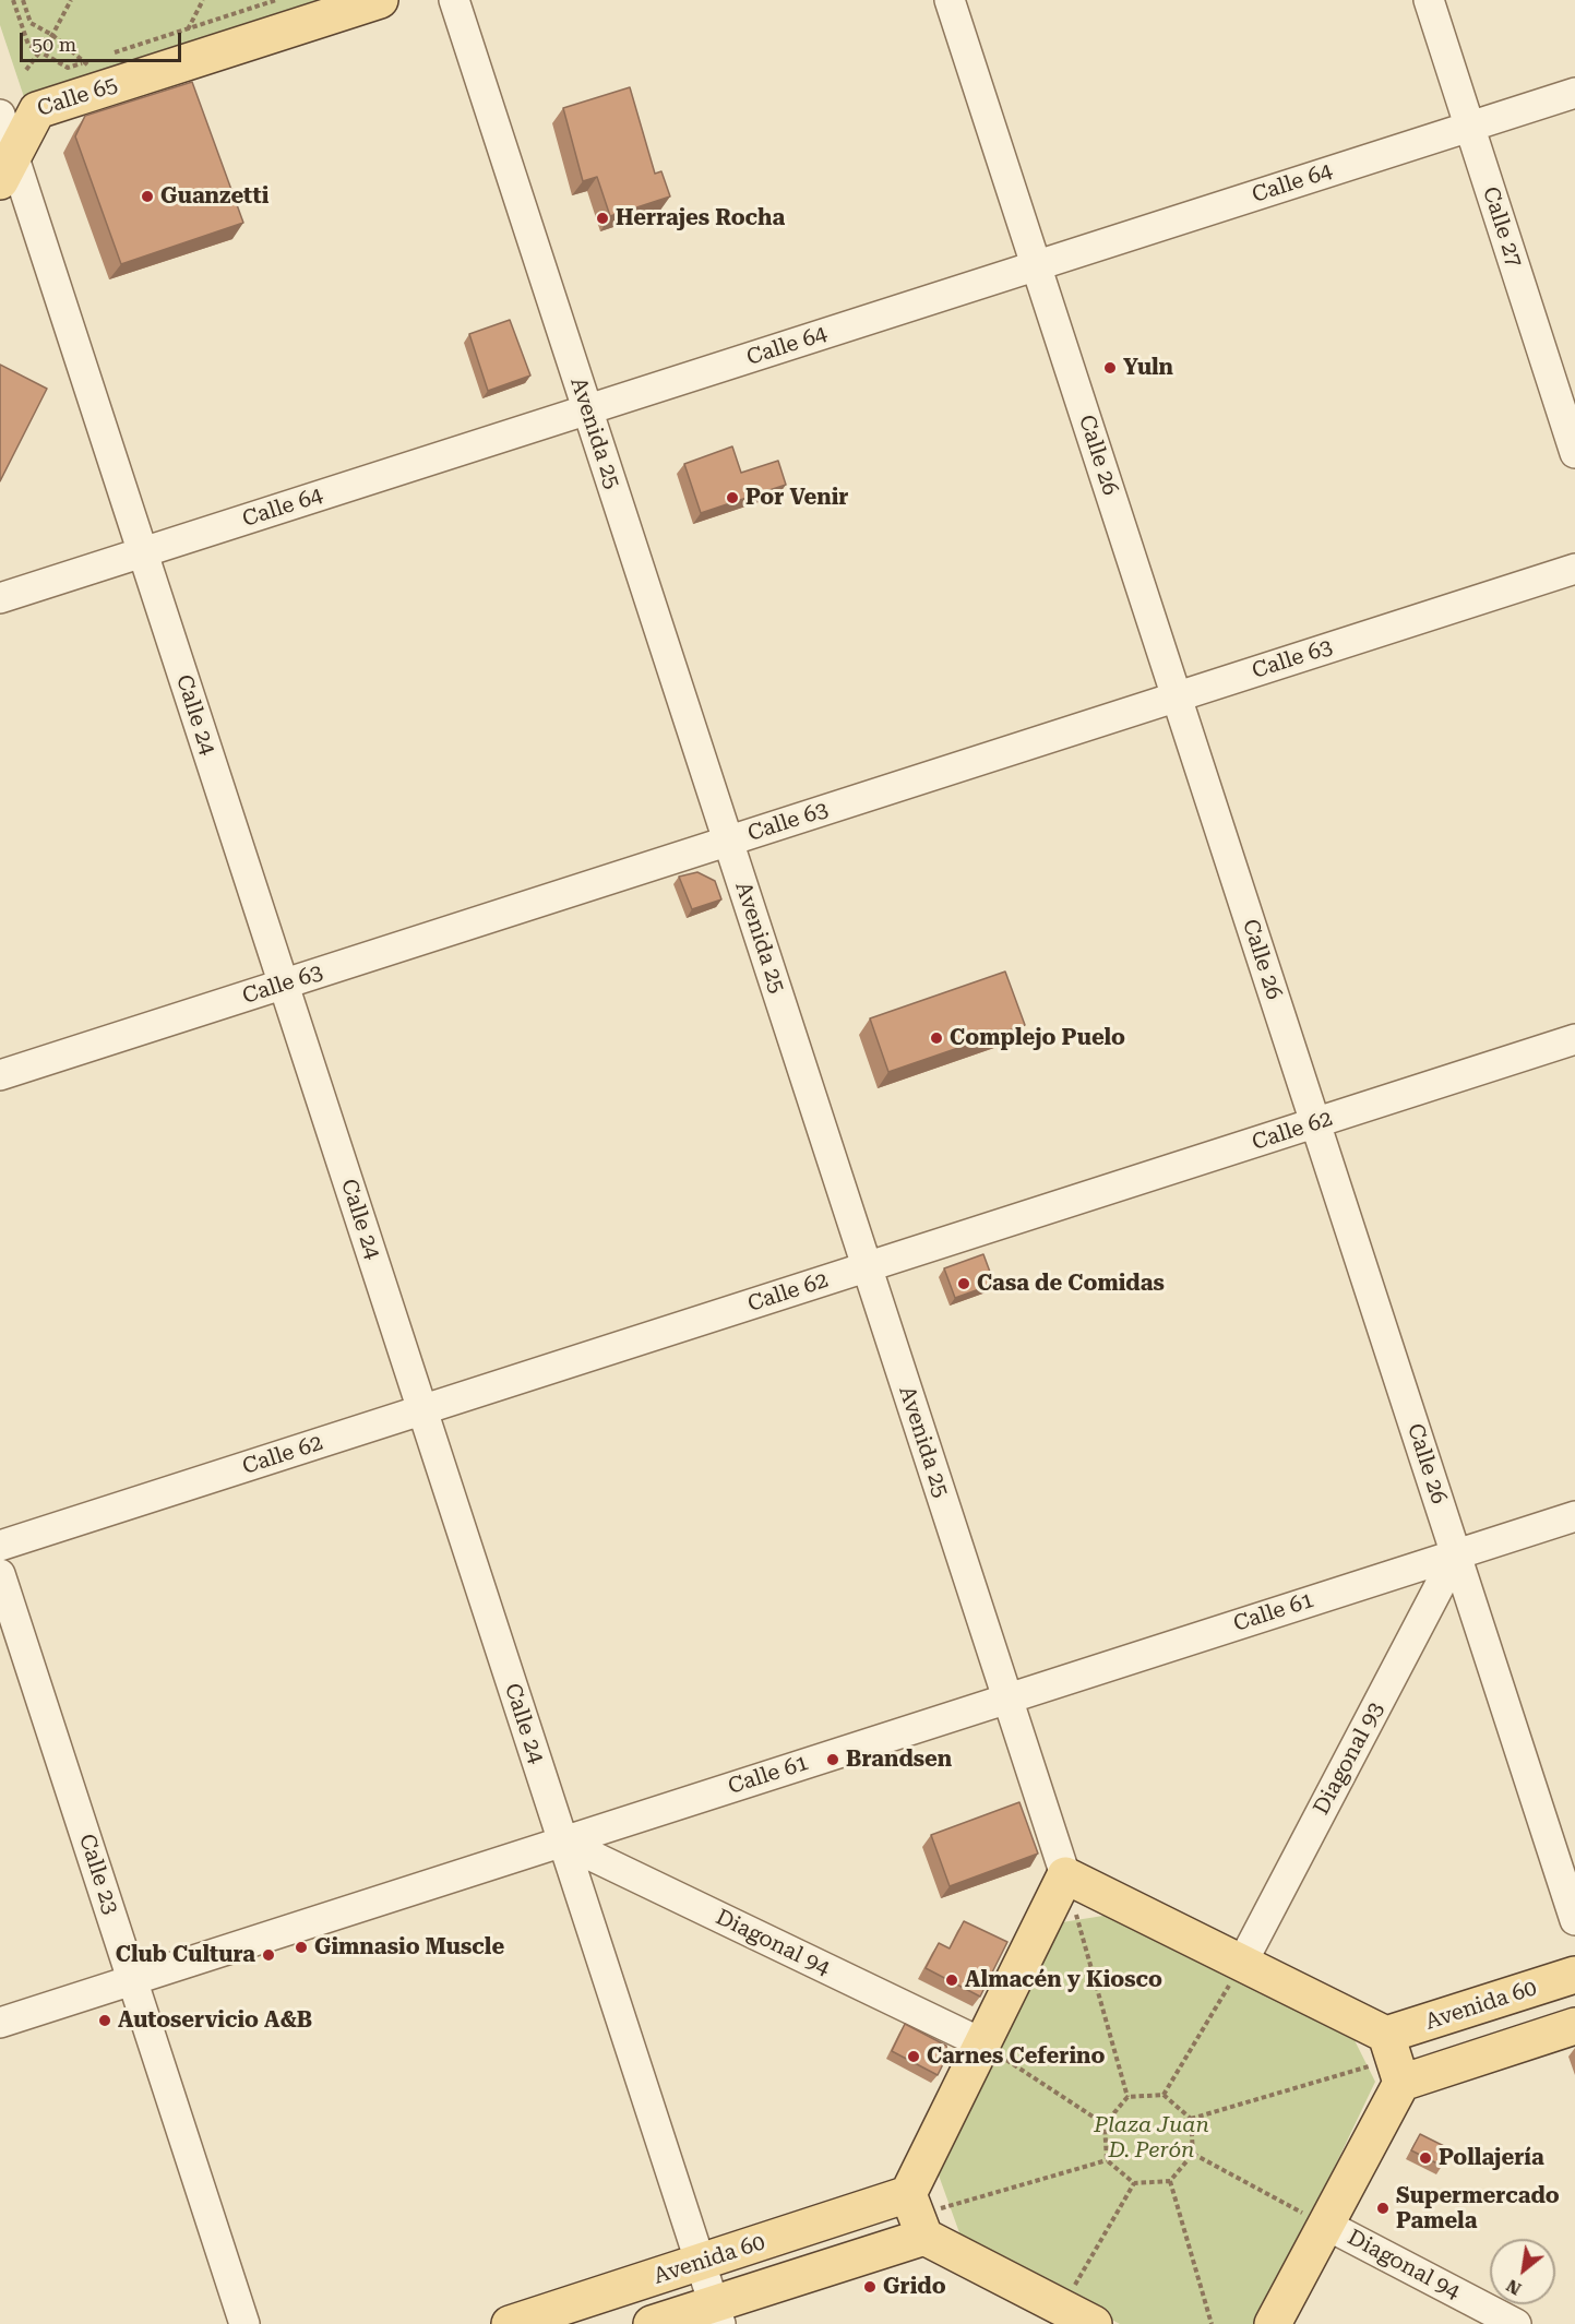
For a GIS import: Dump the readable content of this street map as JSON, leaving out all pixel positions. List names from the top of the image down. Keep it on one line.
{"streets":{"main road":["Calle 65","Avenida 60"],"street":["Calle 64","Calle 27","Avenida 25","Calle 26","Calle 63","Calle 24","Calle 62","Calle 61","Diagonal 93","Calle 23","Diagonal 94"]},"crossings":[["Calle 65","Calle 24"],["Calle 64","Calle 27"],["Calle 64","Avenida 25"],["Calle 64","Calle 26"],["Calle 64","Calle 24"],["Avenida 25","Calle 63"],["Avenida 25","Calle 62"],["Avenida 25","Calle 61"],["Calle 26","Calle 63"],["Calle 26","Calle 62"],["Calle 26","Calle 61"],["Calle 26","Diagonal 93"],["Calle 63","Calle 24"],["Calle 24","Calle 62"],["Calle 24","Calle 61"],["Calle 24","Diagonal 94"],["Calle 24","Avenida 60"],["Calle 61","Diagonal 93"],["Calle 61","Calle 23"],["Calle 61","Diagonal 94"]],"parks":["Plaza Juan D. Perón"],"places":["Guanzetti","Herrajes Rocha","Yuln","Por Venir","Complejo Puelo","Casa de Comidas","Brandsen","Gimnasio Muscle","Club Cultura","Almacén y Kiosco","Autoservicio A&B","Carnes Ceferino","Pollajería","Supermercado Pamela","Grido"],"scale_bar":"50 m","north":"bottom left"}
